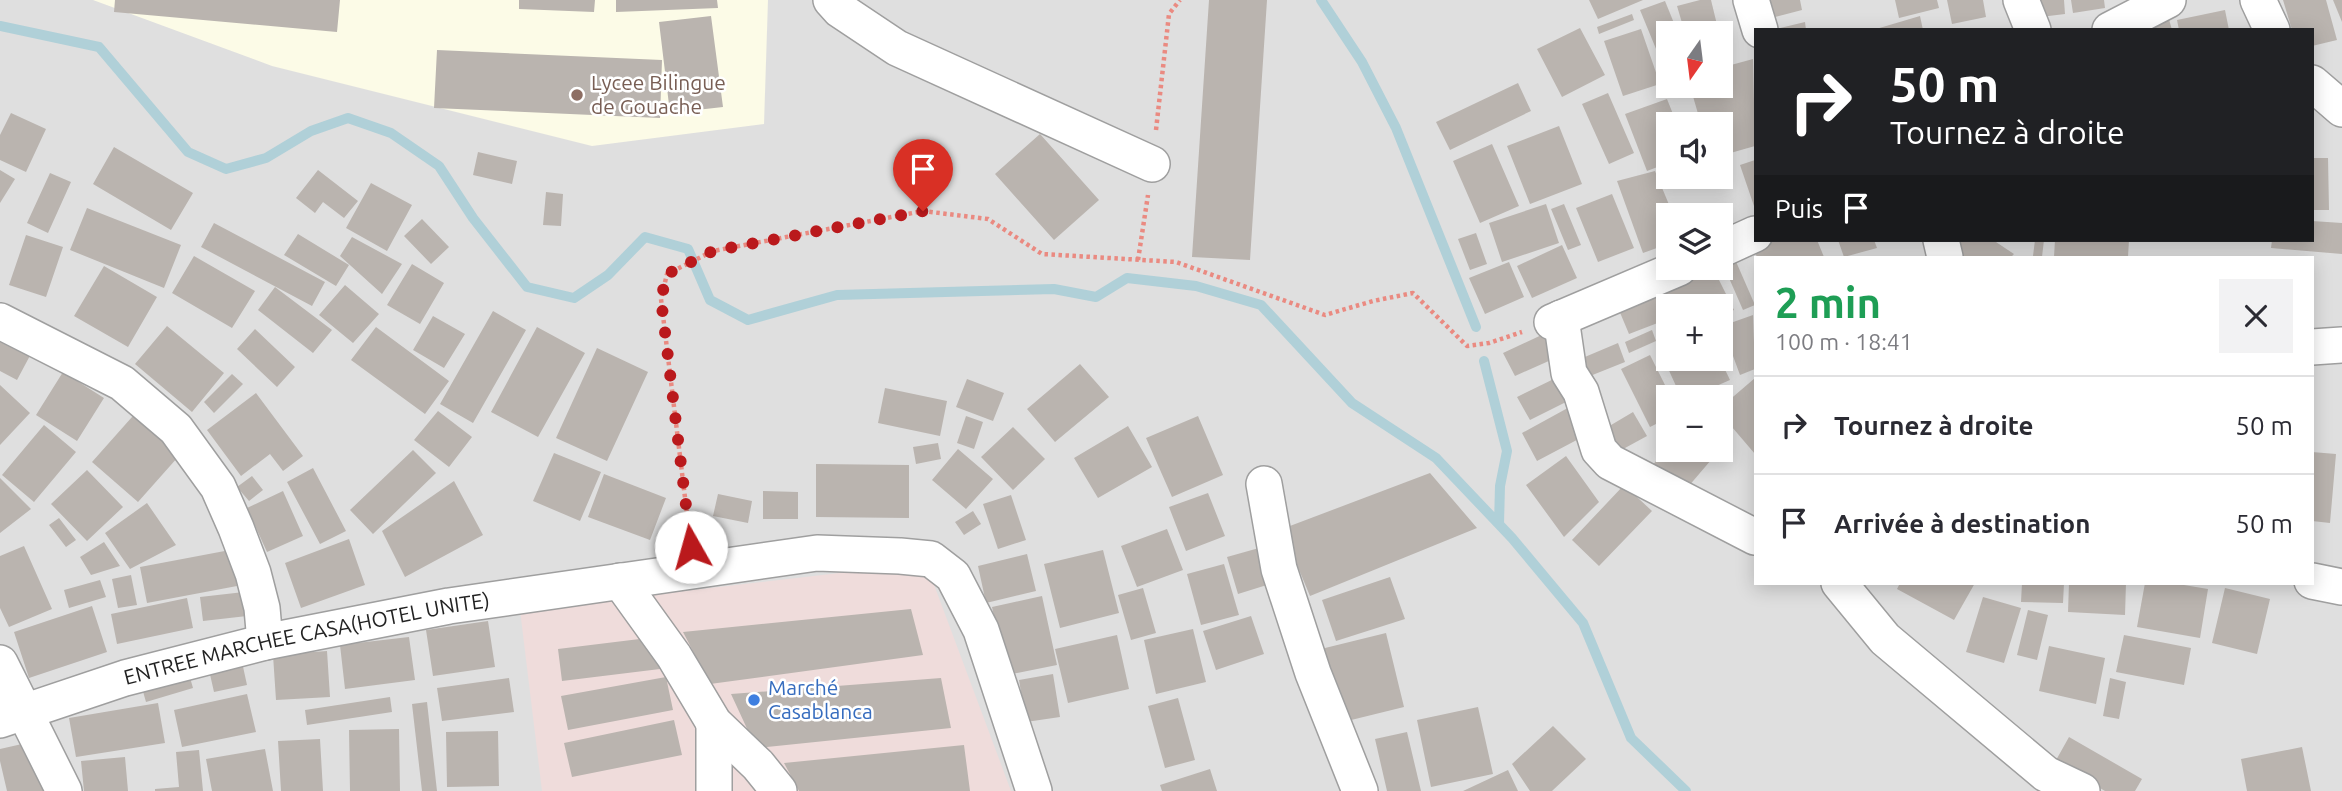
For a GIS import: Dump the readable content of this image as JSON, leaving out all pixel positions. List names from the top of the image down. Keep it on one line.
{"streets":{"street":["ENTREE MARCHEE CASA(HOTEL UNITE)"]},"places":["Lycee Bilingue de Gouache","Marché Casablanca"],"north":"bottom","page":{"map_buttons":["+","−"],"turn":["50 m","Tournez à droite"],"then":"Puis","heading":["2 min","100 m · 18:41"],"list":[{"name":"Tournez à droite","value":"50 m"},{"name":"Arrivée à destination","value":"50 m"}]}}
